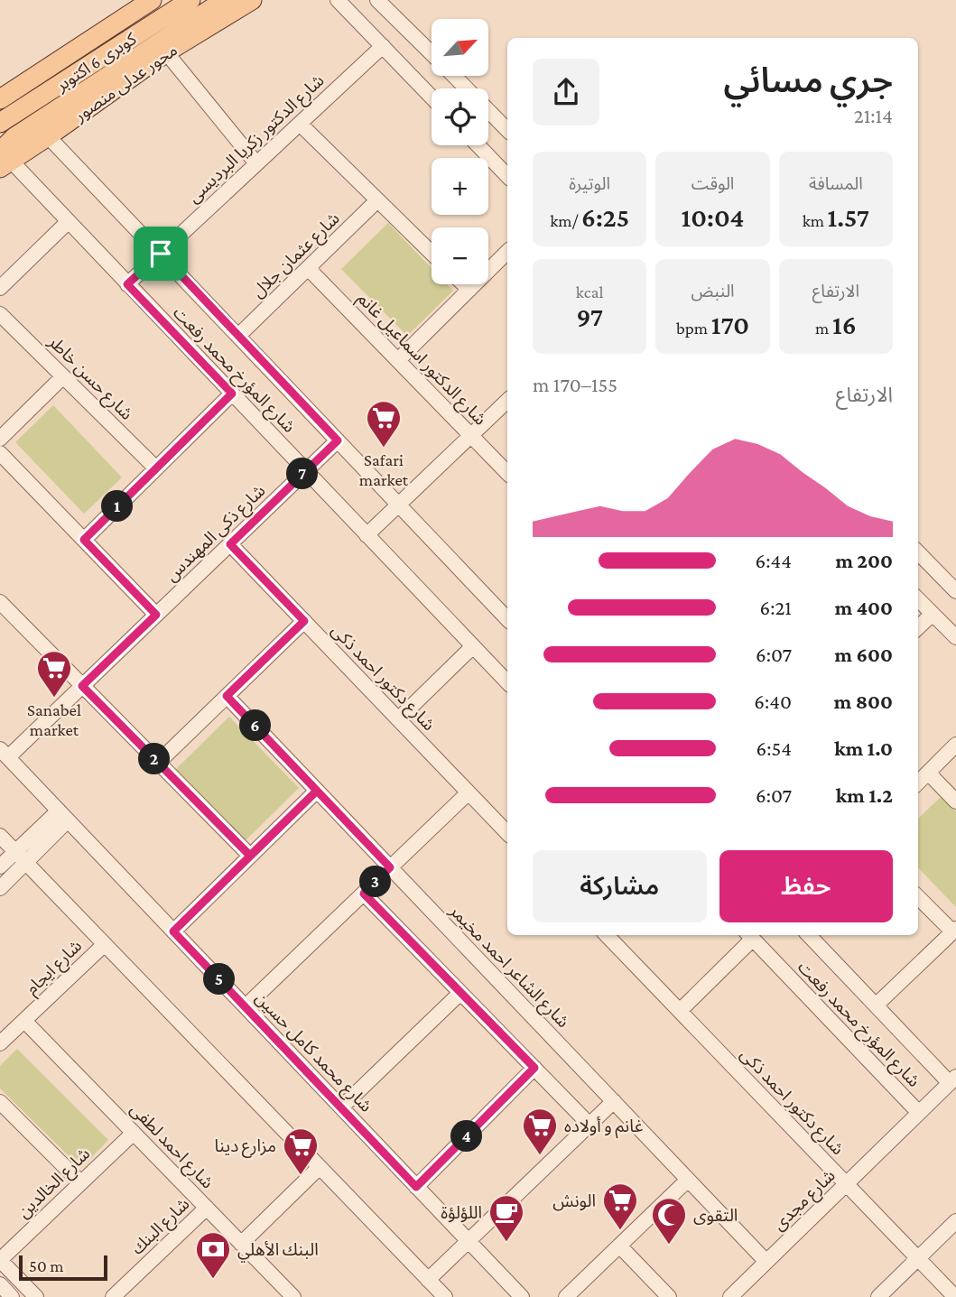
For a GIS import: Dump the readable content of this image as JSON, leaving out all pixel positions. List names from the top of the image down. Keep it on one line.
{"streets":{"main road":["كوبرى 6 اكتوبر","محور عدلى منصور"],"street":["شارع الدكتور زكريا البرديسى","شارع عثمان جلال","شارع الدكتور اسماعيل غانم","شارع المؤرخ محمد رفعت","شارع حسن خاطر","شارع ذكى المهندس","شارع دكتور احمد ذكى","شارع الشاعر احمد مخيمر","شارع ايجام","شارع محمد كامل حسين","شارع احمد لطفى","شارع الخالدين","شارع مجدى","شارع البنك"]},"crossings":[["كوبرى 6 اكتوبر","محور عدلى منصور"],["كوبرى 6 اكتوبر","شارع المؤرخ محمد رفعت"],["محور عدلى منصور","شارع المؤرخ محمد رفعت"],["شارع الدكتور زكريا البرديسى","شارع المؤرخ محمد رفعت"],["شارع عثمان جلال","شارع الدكتور اسماعيل غانم"],["شارع عثمان جلال","شارع المؤرخ محمد رفعت"],["شارع المؤرخ محمد رفعت","شارع ذكى المهندس"],["شارع المؤرخ محمد رفعت","شارع مجدى"],["شارع ذكى المهندس","شارع دكتور احمد ذكى"],["شارع ذكى المهندس","شارع محمد كامل حسين"],["شارع دكتور احمد ذكى","شارع مجدى"],["شارع الشاعر احمد مخيمر","شارع مجدى"],["شارع ايجام","شارع احمد لطفى"],["شارع احمد لطفى","شارع الخالدين"],["شارع احمد لطفى","شارع البنك"]],"places":{"supermarket":["Safari market","Sanabel market","غانم و أولاده","مزارع دينا","الونش"],"cafe":["اللؤلؤة"],"mosque":["التقوى"],"bank":["البنك الأهلي"]},"scale_bar":"50 m","north":"top right","page":{"map_buttons":["+","−"],"heading":["جري مسائي","21:14"],"stats":[["المسافة","1.57 km"],["الوقت","10:04"],["الوتيرة","6:25 /km"],["الارتفاع","16 m"],["النبض","170 bpm"],["kcal","97"]],"chart":["الارتفاع","155–170 m"],"pins":["7","1","6","2","3","5","4"],"list":[{"name":"200 m","note":"6:44"},{"name":"400 m","note":"6:21"},{"name":"600 m","note":"6:07"},{"name":"800 m","note":"6:40"},{"name":"1.0 km","note":"6:54"},{"name":"1.2 km","note":"6:07"}],"buttons":["حفظ","مشاركة"],"scale":"50 m"}}
